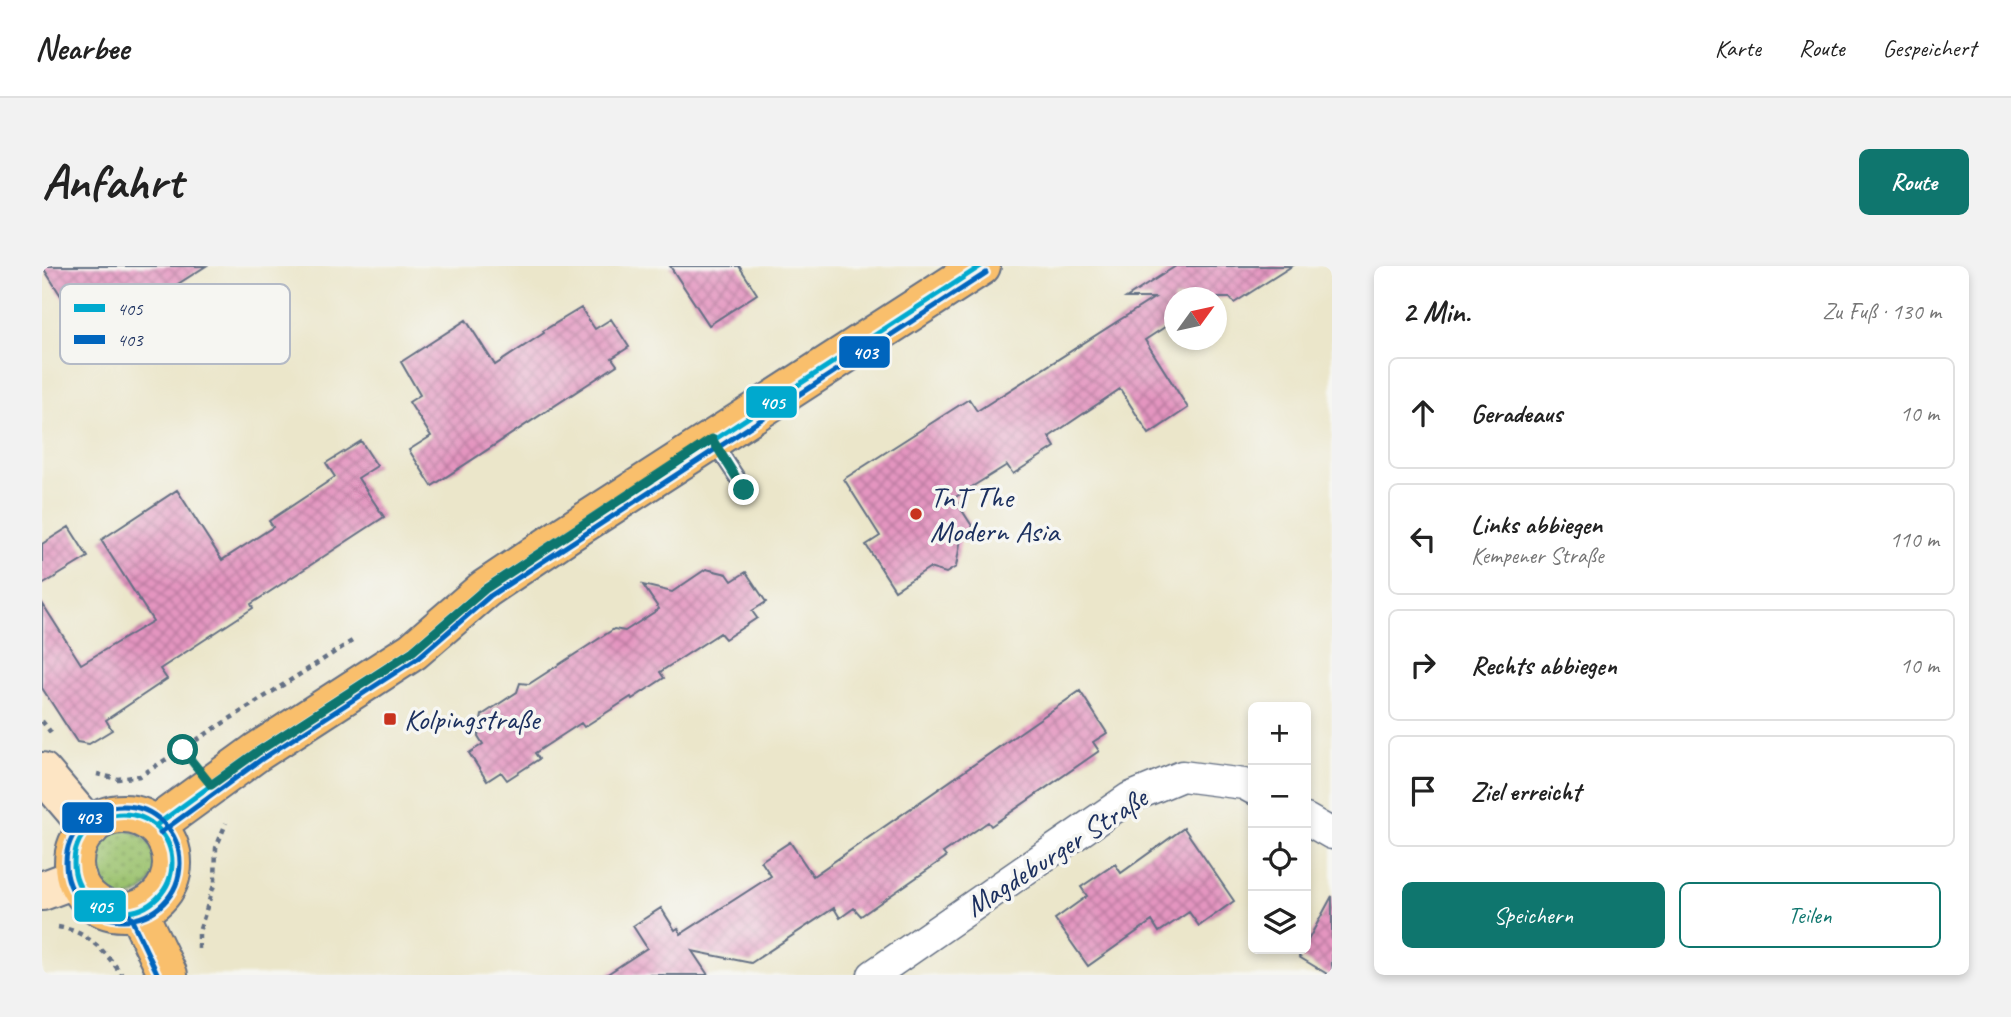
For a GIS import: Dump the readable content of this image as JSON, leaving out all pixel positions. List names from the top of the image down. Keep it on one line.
{"streets":{"street":["Magdeburger Straße"]},"places":{"other":["TnT The Modern Asia"],"transit":["Kolpingstraße"]},"lines":["transit line 405","transit line 403"],"legend":["405","403"],"north":"top right","page":{"header":"Nearbee","nav":["Karte","Route","Gespeichert"],"buttons":["Route",["Speichern","Teilen"]],"title":"Anfahrt","heading":["2 Min.","Zu Fuß · 130 m"],"list":[["Geradeaus","10 m"],["Links abbiegen","Kempener Straße","110 m"],["Rechts abbiegen","10 m"],"Ziel erreicht"],"map_buttons":["+","−"]}}
